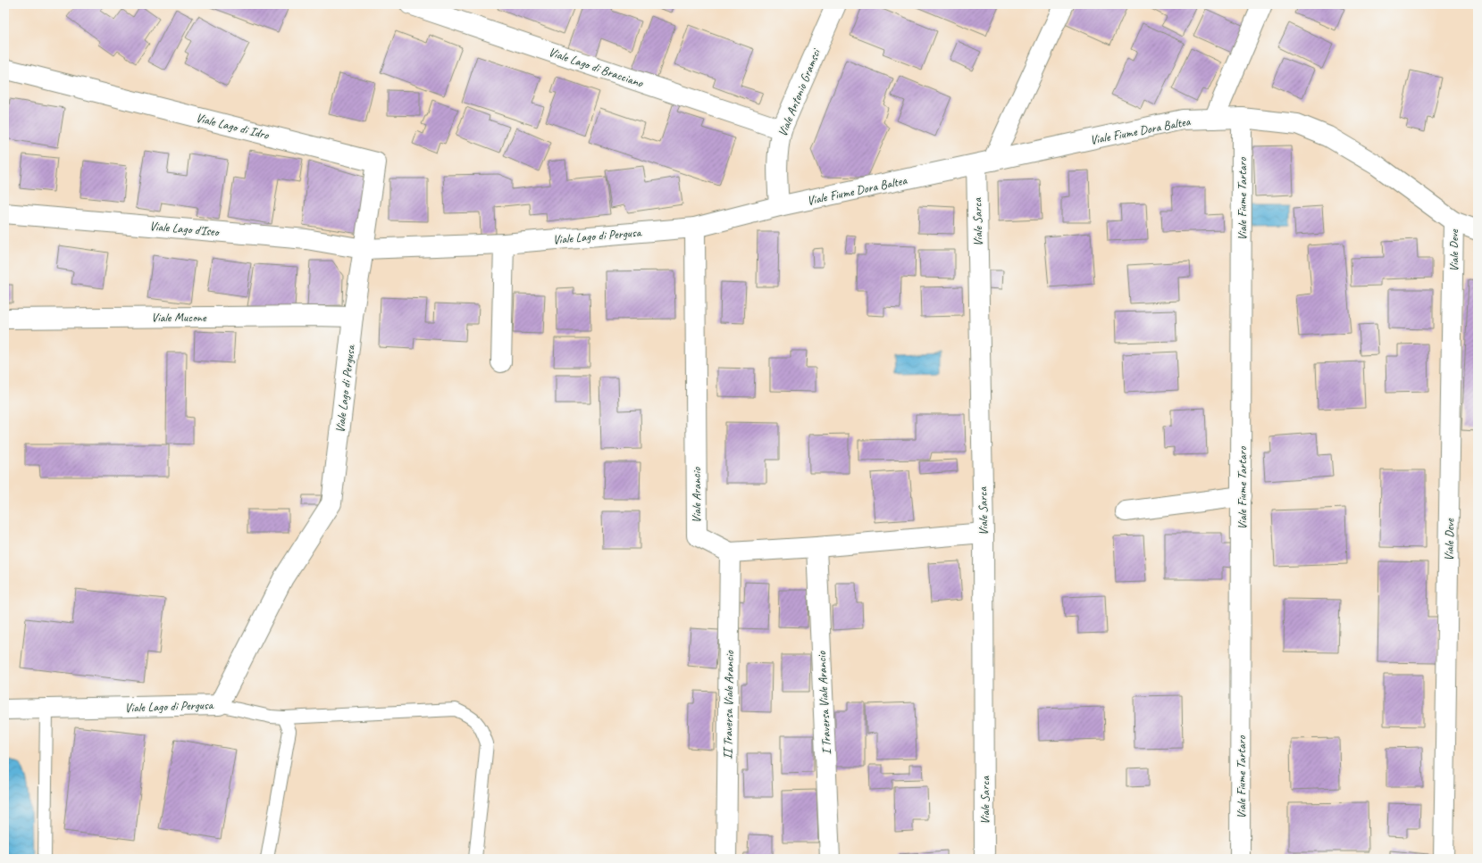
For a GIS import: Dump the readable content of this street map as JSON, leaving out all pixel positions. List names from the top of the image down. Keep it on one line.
{"streets":{"street":["Viale Lago di Bracciano","Viale Antonio Gramsci","Viale Lago di Idro","Viale Fiume Dora Baltea","Viale Fiume Tartaro","Viale Sarca","Viale Lago d'Iseo","Viale Lago di Pergusa","Viale Deve","Viale Mucone","Viale Arancio","I Traversa Viale Arancio","II Traversa Viale Arancio"]},"crossings":[["Viale Lago di Bracciano","Viale Antonio Gramsci"],["Viale Antonio Gramsci","Viale Fiume Dora Baltea"],["Viale Antonio Gramsci","Viale Lago di Pergusa"],["Viale Lago di Idro","Viale Lago d'Iseo"],["Viale Lago di Idro","Viale Lago di Pergusa"],["Viale Fiume Dora Baltea","Viale Fiume Tartaro"],["Viale Fiume Dora Baltea","Viale Sarca"],["Viale Fiume Dora Baltea","Viale Lago di Pergusa"],["Viale Fiume Dora Baltea","Viale Deve"],["Viale Lago d'Iseo","Viale Lago di Pergusa"],["Viale Lago di Pergusa","Viale Mucone"],["Viale Lago di Pergusa","Viale Arancio"],["Viale Arancio","II Traversa Viale Arancio"]]}
